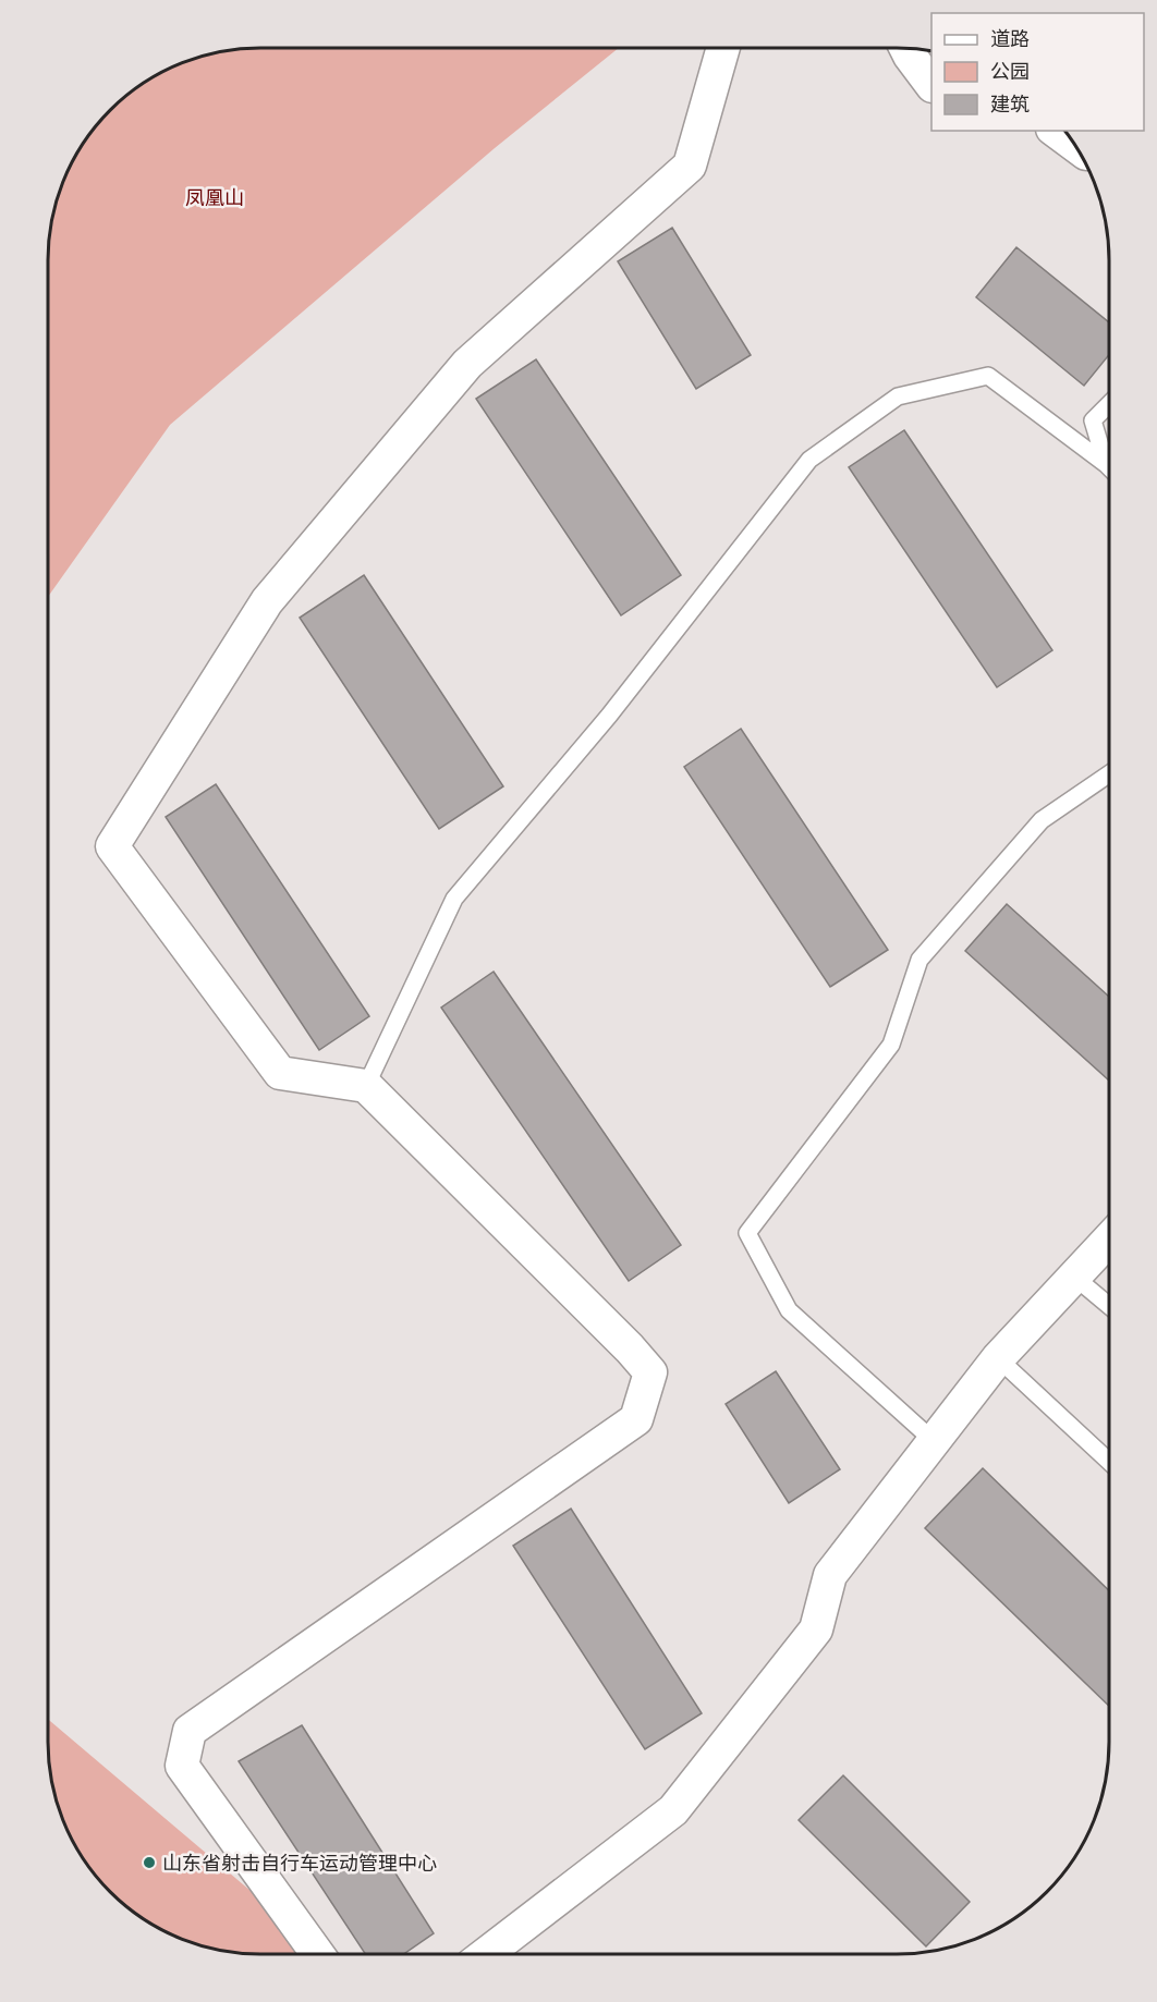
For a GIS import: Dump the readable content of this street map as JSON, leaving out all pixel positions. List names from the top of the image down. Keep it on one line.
{"parks":["凤凰山"],"places":["山东省射击自行车运动管理中心"],"legend":["道路","公园","建筑"]}
